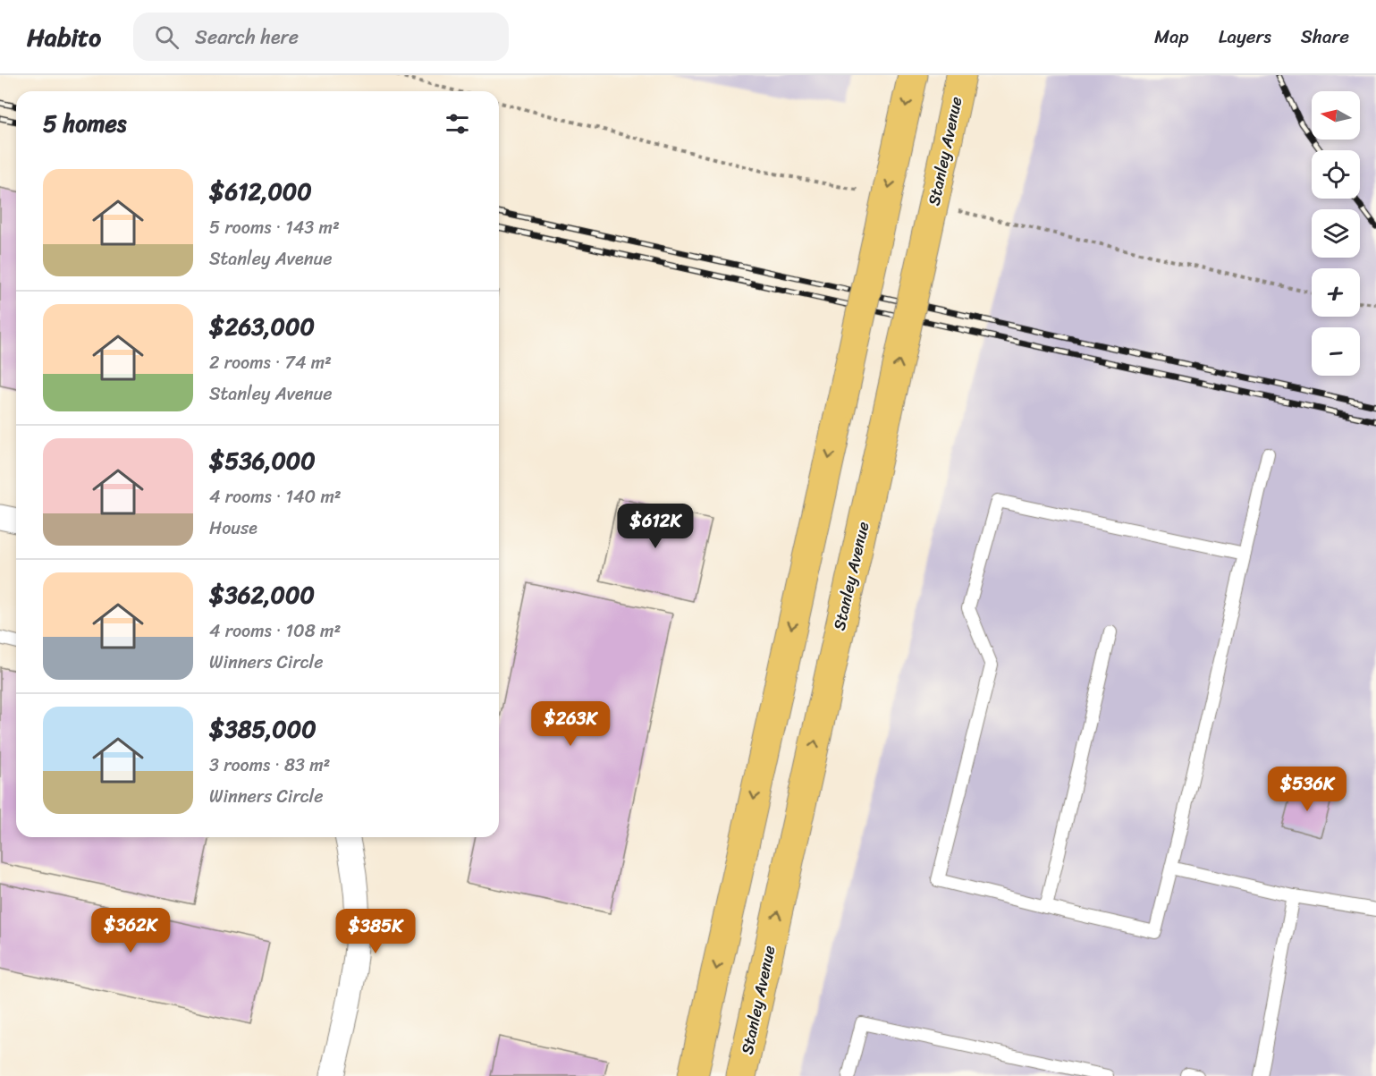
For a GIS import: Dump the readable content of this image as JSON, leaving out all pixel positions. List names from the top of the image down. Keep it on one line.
{"streets":{"main road":["Stanley Avenue"]},"north":"left","page":{"header":"Habito","search":"Search here","nav":["Map","Layers","Share"],"map_buttons":["+","−"],"heading":"5 homes","list":[{"name":"$612,000","note":"5 rooms · 143 m² · Stanley Avenue"},{"name":"$263,000","note":"2 rooms · 74 m² · Stanley Avenue"},{"name":"$536,000","note":"4 rooms · 140 m² · House"},{"name":"$362,000","note":"4 rooms · 108 m² · Winners Circle"},{"name":"$385,000","note":"3 rooms · 83 m² · Winners Circle"}],"price":["$612K","$263K","$536K","$362K","$385K"]}}
